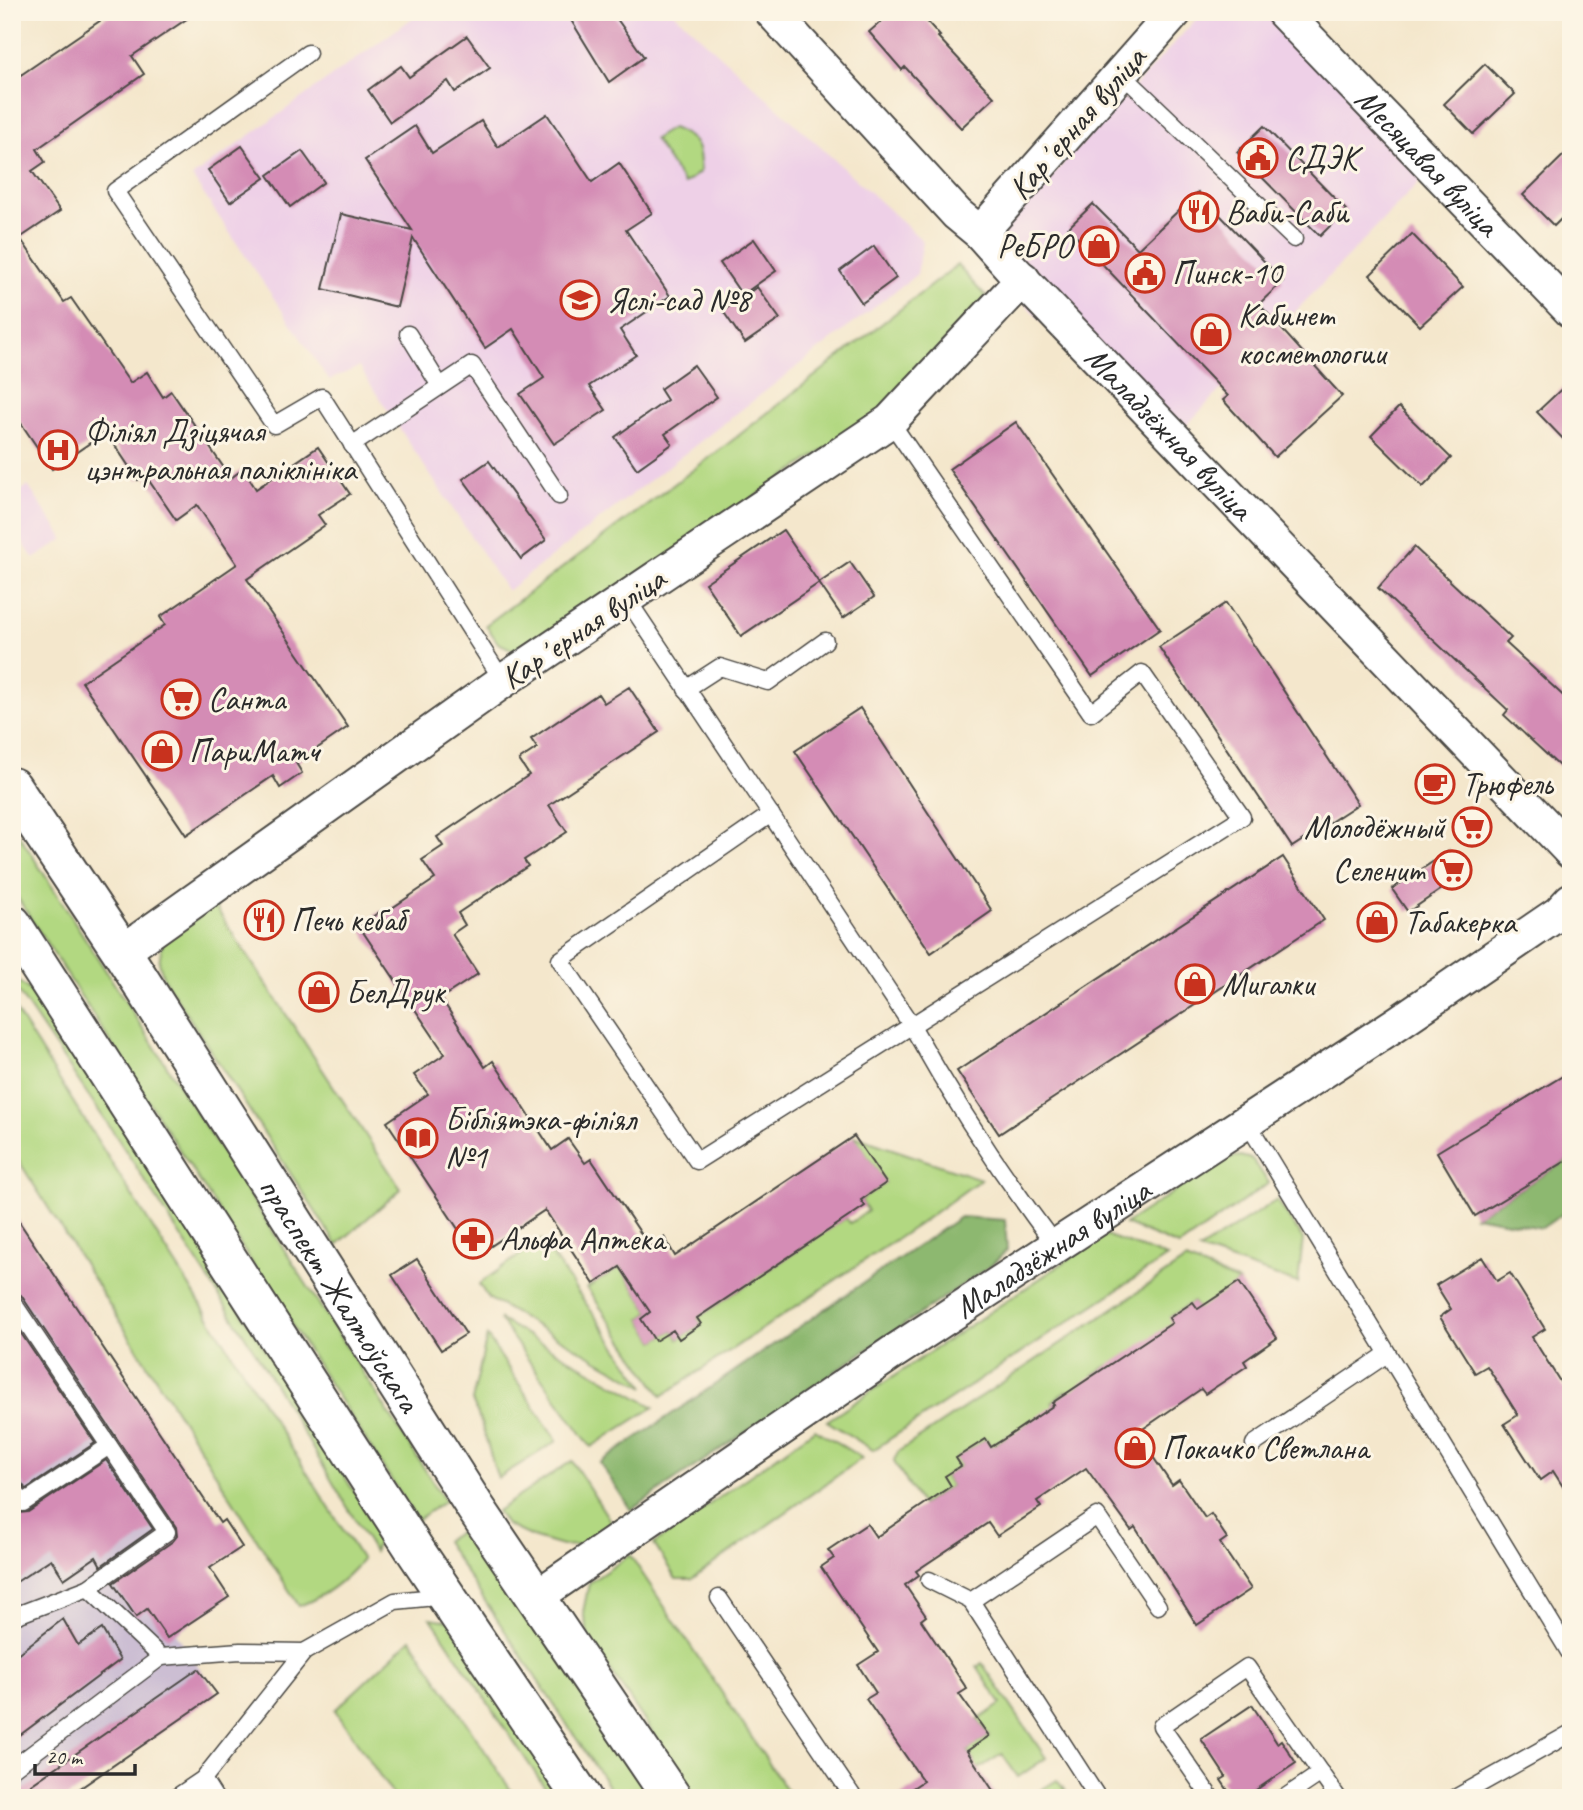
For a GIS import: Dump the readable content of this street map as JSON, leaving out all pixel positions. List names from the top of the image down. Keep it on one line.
{"streets":{"main road":["праспект Жалтоўскага"],"street":["Карʼерная вуліца","Месяцавая вуліца","Маладзёжная вуліца"]},"crossings":[["Карʼерная вуліца","Маладзёжная вуліца"],["Карʼерная вуліца","праспект Жалтоўскага"],["Маладзёжная вуліца","праспект Жалтоўскага"]],"places":{"public building":["СДЭК","Пинск-10"],"restaurant":["Ваби-Саби","Печь кебаб"],"shop":["РеБРО","Кабинет косметологии","ПариМатч","Табакерка","Мигалки","БелДрук","Покачко Светлана"],"school or university":["Яслі-сад №8"],"hospital":["Філіял Дзіцячая цэнтральная паліклініка"],"supermarket":["Санта","Молодёжный","Селенит"],"cafe":["Трюфель"],"library":["Бібліятэка-філіял №1"],"pharmacy":["Альфа Аптека"]},"scale_bar":"20 m"}
